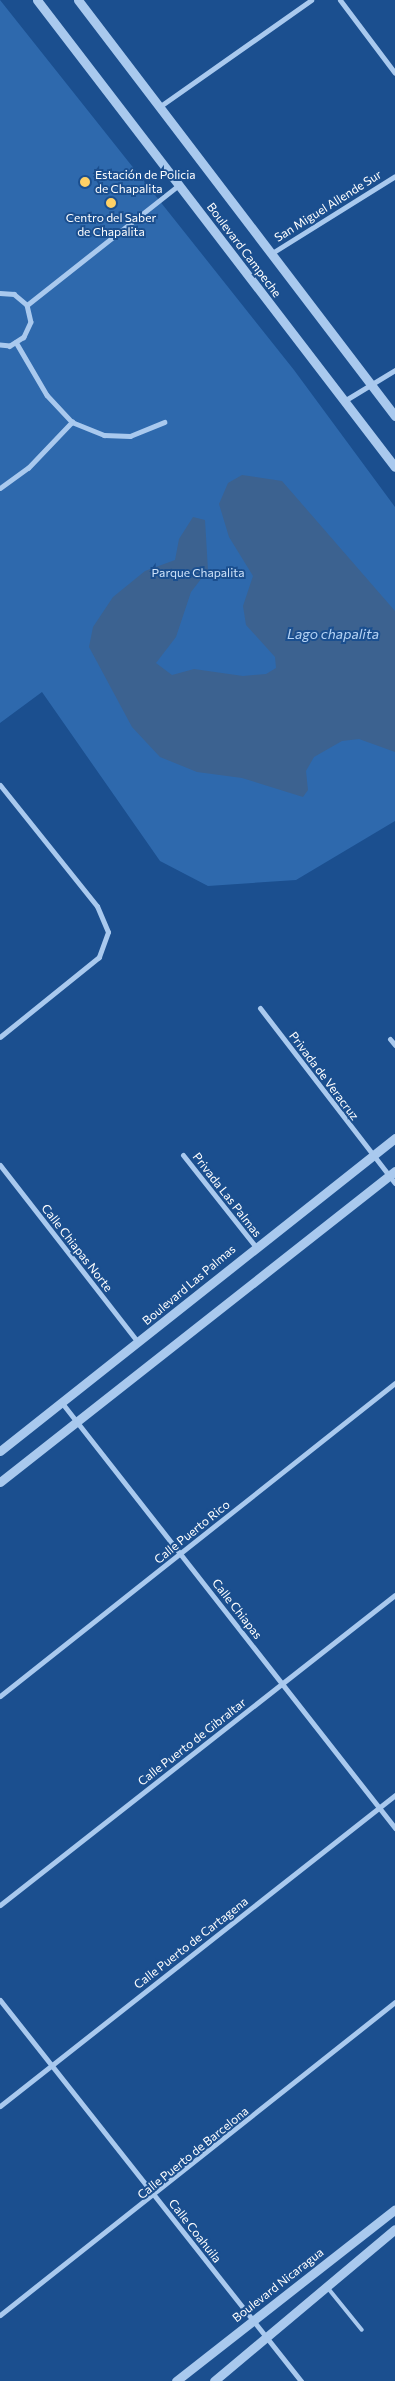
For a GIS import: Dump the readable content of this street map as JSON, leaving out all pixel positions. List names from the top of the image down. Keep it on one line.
{"streets":{"street":["San Miguel Allende Sur","Boulevard Campeche","Privada de Veracruz","Privada Las Palmas","Calle Chiapas Norte","Boulevard Las Palmas","Calle Puerto Rico","Calle Chiapas","Calle Puerto de Gibraltar","Calle Puerto de Cartagena","Calle Puerto de Barcelona","Calle Coahuila","Boulevard Nicaragua"]},"crossings":[["San Miguel Allende Sur","Boulevard Campeche"],["Privada de Veracruz","Boulevard Las Palmas"],["Privada Las Palmas","Boulevard Las Palmas"],["Calle Chiapas Norte","Boulevard Las Palmas"],["Boulevard Las Palmas","Calle Chiapas"],["Calle Puerto Rico","Calle Chiapas"],["Calle Chiapas","Calle Puerto de Gibraltar"],["Calle Chiapas","Calle Puerto de Cartagena"],["Calle Puerto de Cartagena","Calle Coahuila"],["Calle Puerto de Barcelona","Calle Coahuila"],["Calle Coahuila","Boulevard Nicaragua"]],"water":["Lago chapalita"],"parks":["Parque Chapalita"],"places":["Estación de Policia de Chapalita","Centro del Saber de Chapalita"]}
